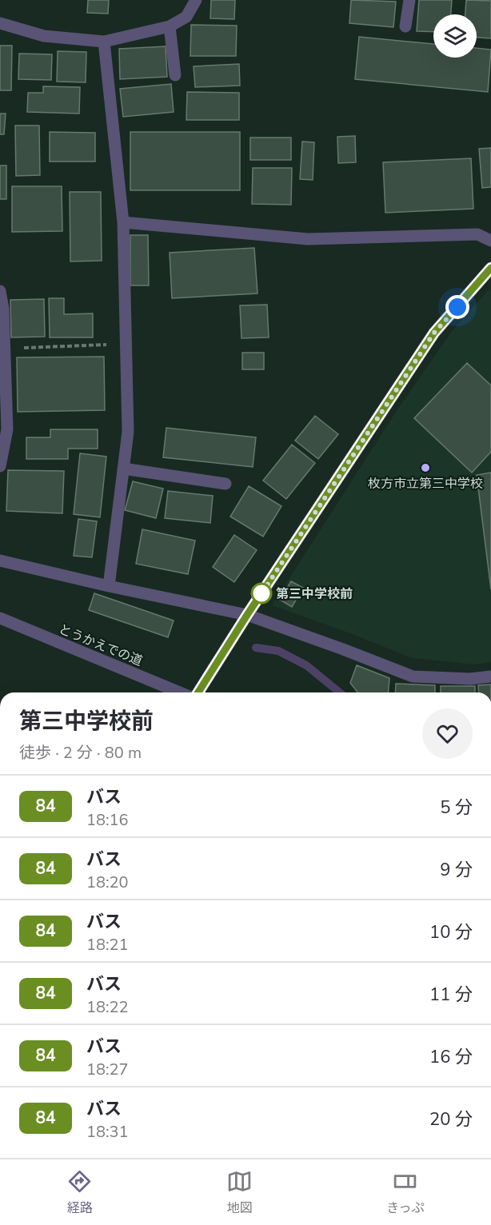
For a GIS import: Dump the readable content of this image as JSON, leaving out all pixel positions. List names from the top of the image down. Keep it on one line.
{"streets":{"street":["とうかえでの道"]},"places":["枚方市立第三中学校","第三中学校前"],"lines":["bus line 84"],"page":{"heading":["第三中学校前","徒歩 · 2 分 · 80 m"],"list":[{"mark":"84","name":"バス","note":"18:16","value":"5 分"},{"mark":"84","name":"バス","note":"18:20","value":"9 分"},{"mark":"84","name":"バス","note":"18:21","value":"10 分"},{"mark":"84","name":"バス","note":"18:22","value":"11 分"},{"mark":"84","name":"バス","note":"18:27","value":"16 分"},{"mark":"84","name":"バス","note":"18:31","value":"20 分"}],"tabs":["経路","地図","きっぷ"]}}
